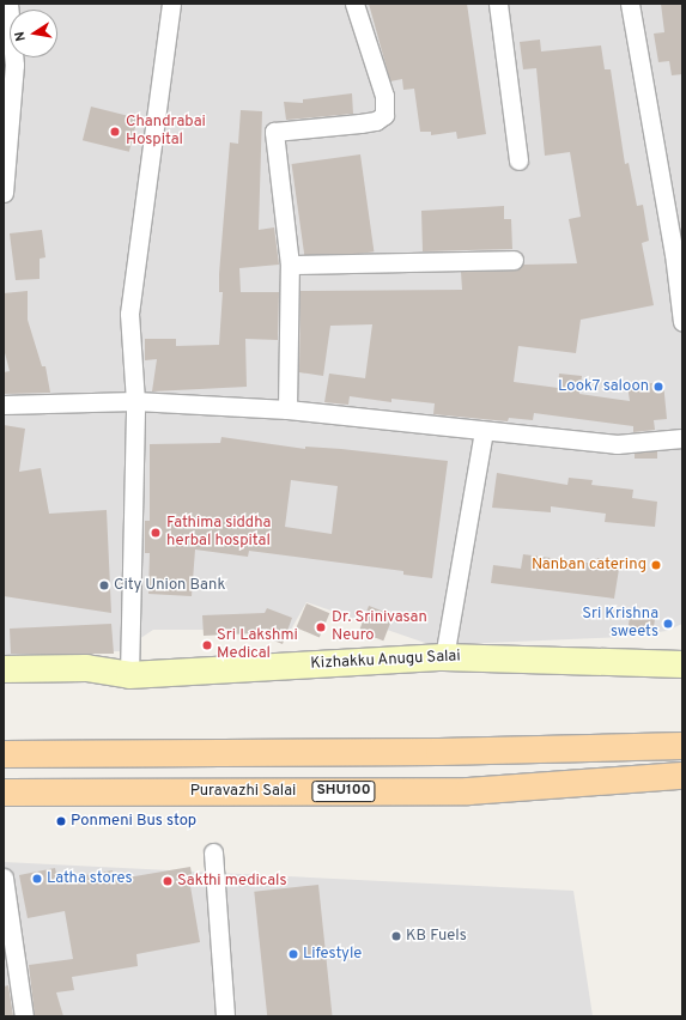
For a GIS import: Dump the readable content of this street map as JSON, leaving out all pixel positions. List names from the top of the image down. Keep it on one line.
{"streets":{"main road":["Puravazhi Salai","SHU100"],"street":["Kizhakku Anugu Salai"]},"places":["Chandrabai Hospital","Look7 saloon","Fathima siddha herbal hospital","Nanban catering","City Union Bank","Sri Krishna sweets","Dr. Srinivasan Neuro","Sri Lakshmi Medical","Ponmeni Bus stop","Latha stores","Sakthi medicals","KB Fuels","Lifestyle"],"north":"left"}
